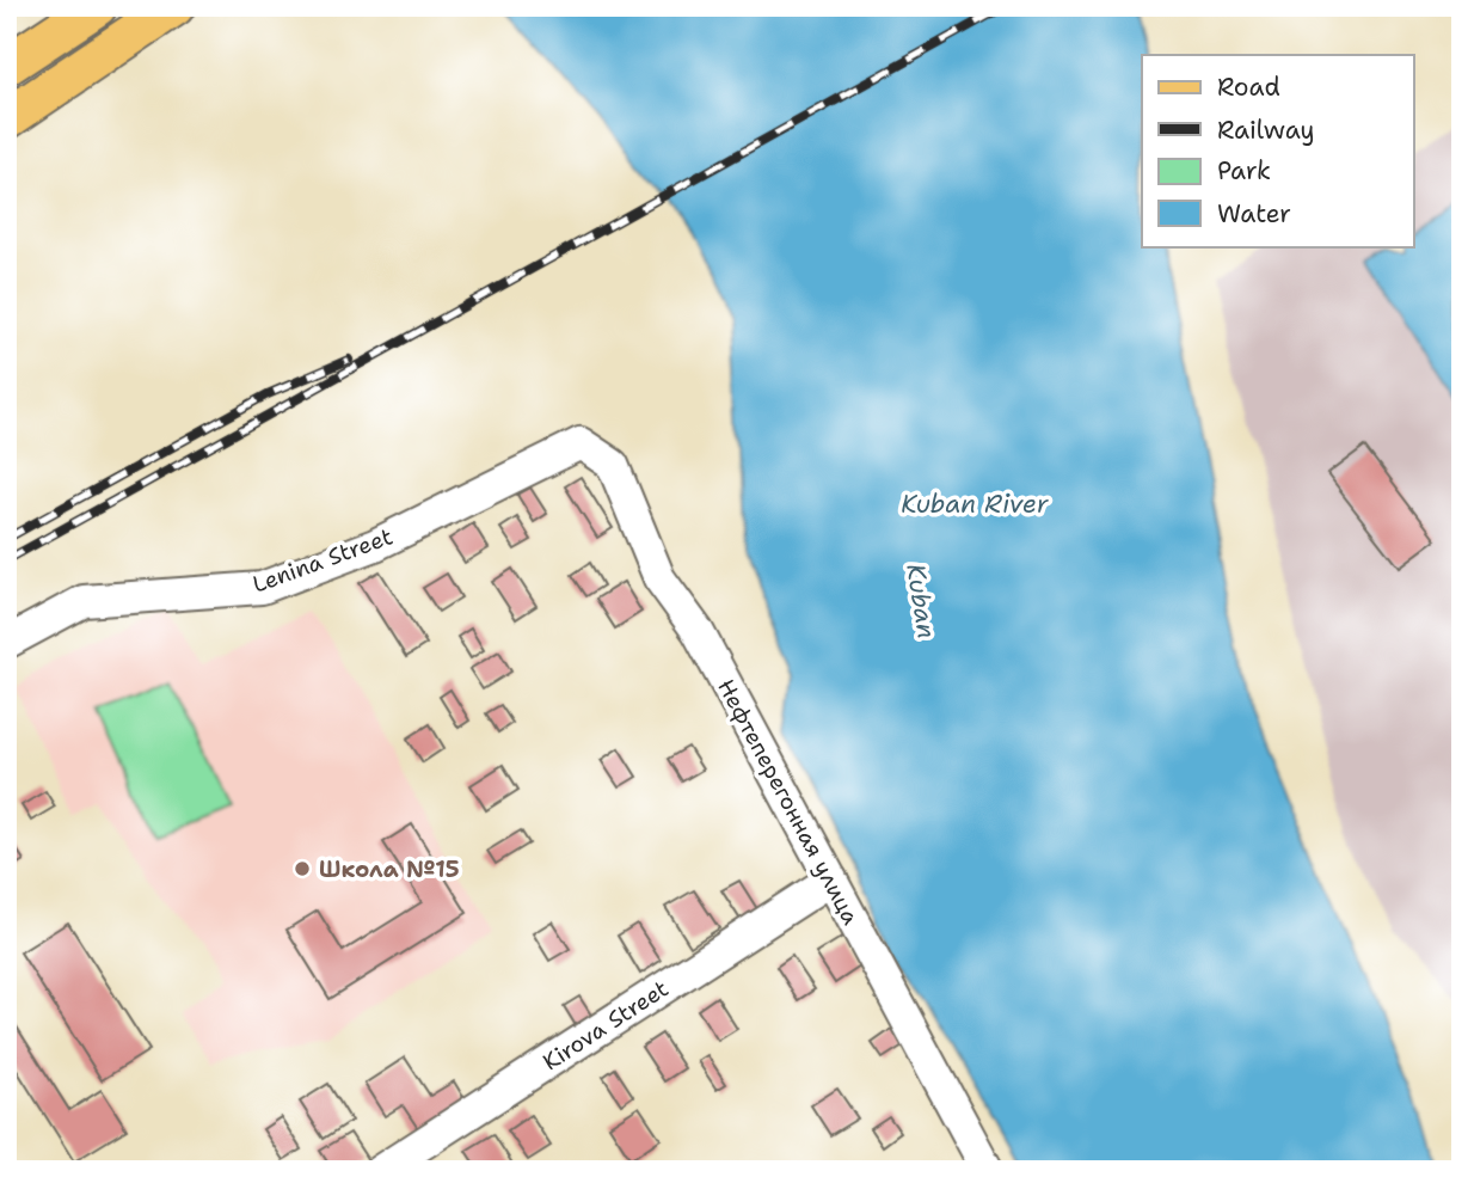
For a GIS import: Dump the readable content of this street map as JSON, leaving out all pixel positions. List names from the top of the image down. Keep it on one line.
{"streets":{"street":["Lenina Street","Нефтеперегонная улица","Kirova Street"]},"crossings":[["Lenina Street","Нефтеперегонная улица"],["Нефтеперегонная улица","Kirova Street"]],"water":["Kuban River","Kuban"],"places":["Школа №15"],"legend":["Road","Railway","Park","Water"]}
